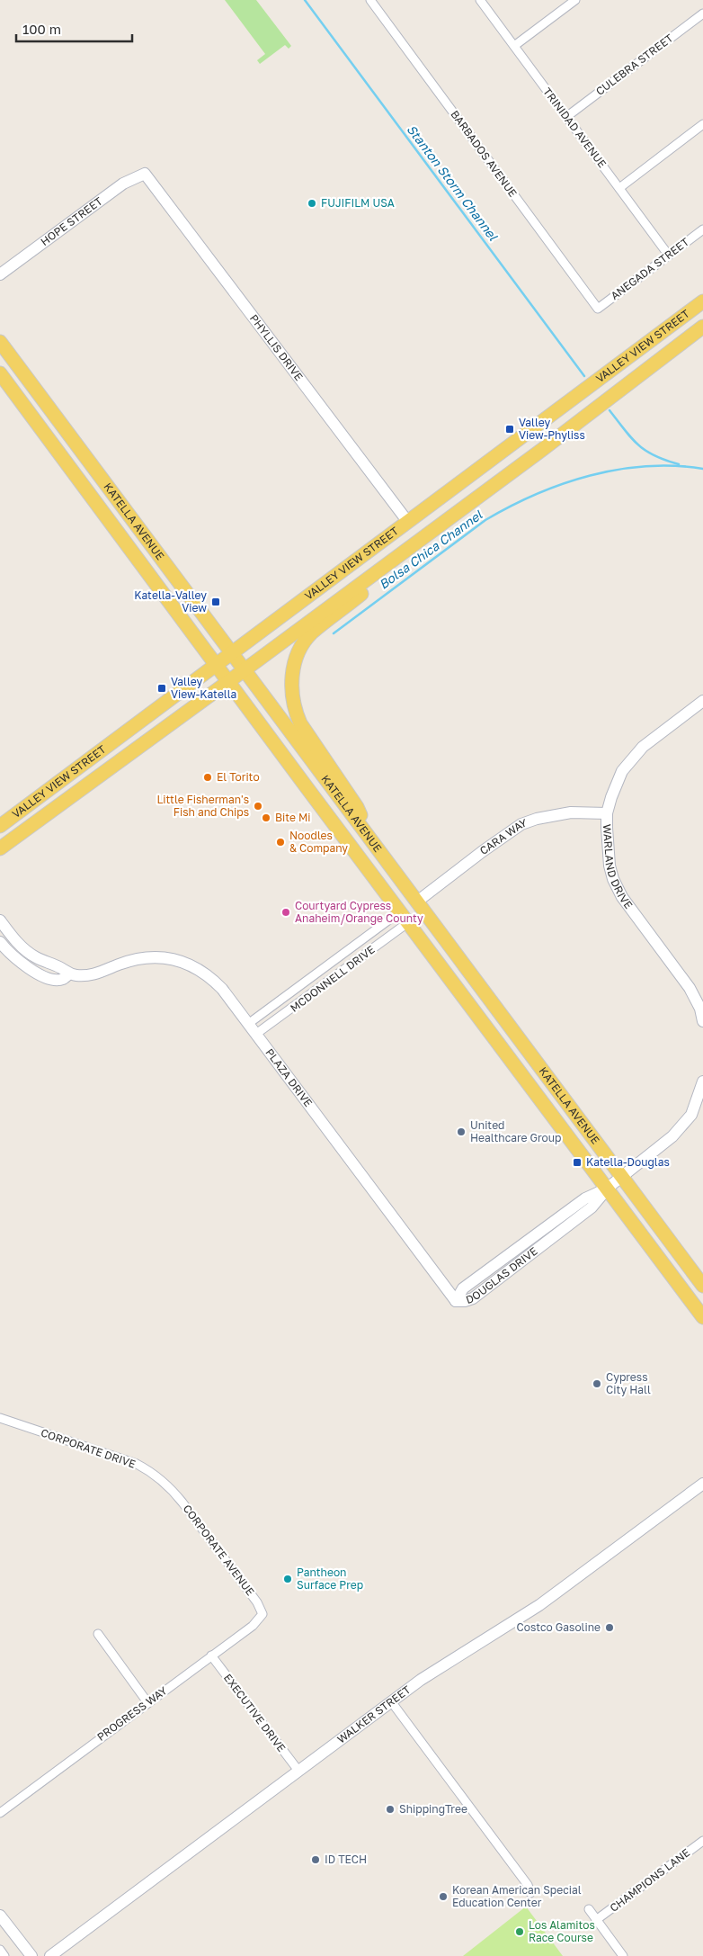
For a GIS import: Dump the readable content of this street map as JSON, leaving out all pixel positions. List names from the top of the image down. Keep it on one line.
{"streets":{"main road":["VALLEY VIEW STREET","KATELLA AVENUE"],"street":["CULEBRA STREET","TRINIDAD AVENUE","BARBADOS AVENUE","HOPE STREET","ANEGADA STREET","PHYLLIS DRIVE","CARA WAY","WARLAND DRIVE","MCDONNELL DRIVE","PLAZA DRIVE","DOUGLAS DRIVE","CORPORATE DRIVE","CORPORATE AVENUE","EXECUTIVE DRIVE","PROGRESS WAY","WALKER STREET","CHAMPIONS LANE"]},"crossings":[["CULEBRA STREET","TRINIDAD AVENUE"],["TRINIDAD AVENUE","ANEGADA STREET"],["BARBADOS AVENUE","ANEGADA STREET"],["HOPE STREET","PHYLLIS DRIVE"],["VALLEY VIEW STREET","PHYLLIS DRIVE"],["VALLEY VIEW STREET","KATELLA AVENUE"],["KATELLA AVENUE","CARA WAY"],["KATELLA AVENUE","MCDONNELL DRIVE"],["KATELLA AVENUE","DOUGLAS DRIVE"],["CARA WAY","WARLAND DRIVE"],["MCDONNELL DRIVE","PLAZA DRIVE"],["PLAZA DRIVE","DOUGLAS DRIVE"],["CORPORATE DRIVE","CORPORATE AVENUE"],["CORPORATE AVENUE","PROGRESS WAY"],["EXECUTIVE DRIVE","PROGRESS WAY"],["EXECUTIVE DRIVE","WALKER STREET"]],"water":["Stanton Storm Channel","Bolsa Chica Channel"],"places":{"other":["FUJIFILM USA","El Torito","Little Fisherman's Fish and Chips","Bite Mi","Noodles & Company","Courtyard Cypress Anaheim/Orange County","United Healthcare Group","Cypress City Hall","Pantheon Surface Prep","Costco Gasoline","ShippingTree","ID TECH","Korean American Special Education Center","Los Alamitos Race Course"],"transit":["Valley View-Phyliss","Katella-Valley View","Valley View-Katella","Katella-Douglas"]},"scale_bar":"100 m"}
